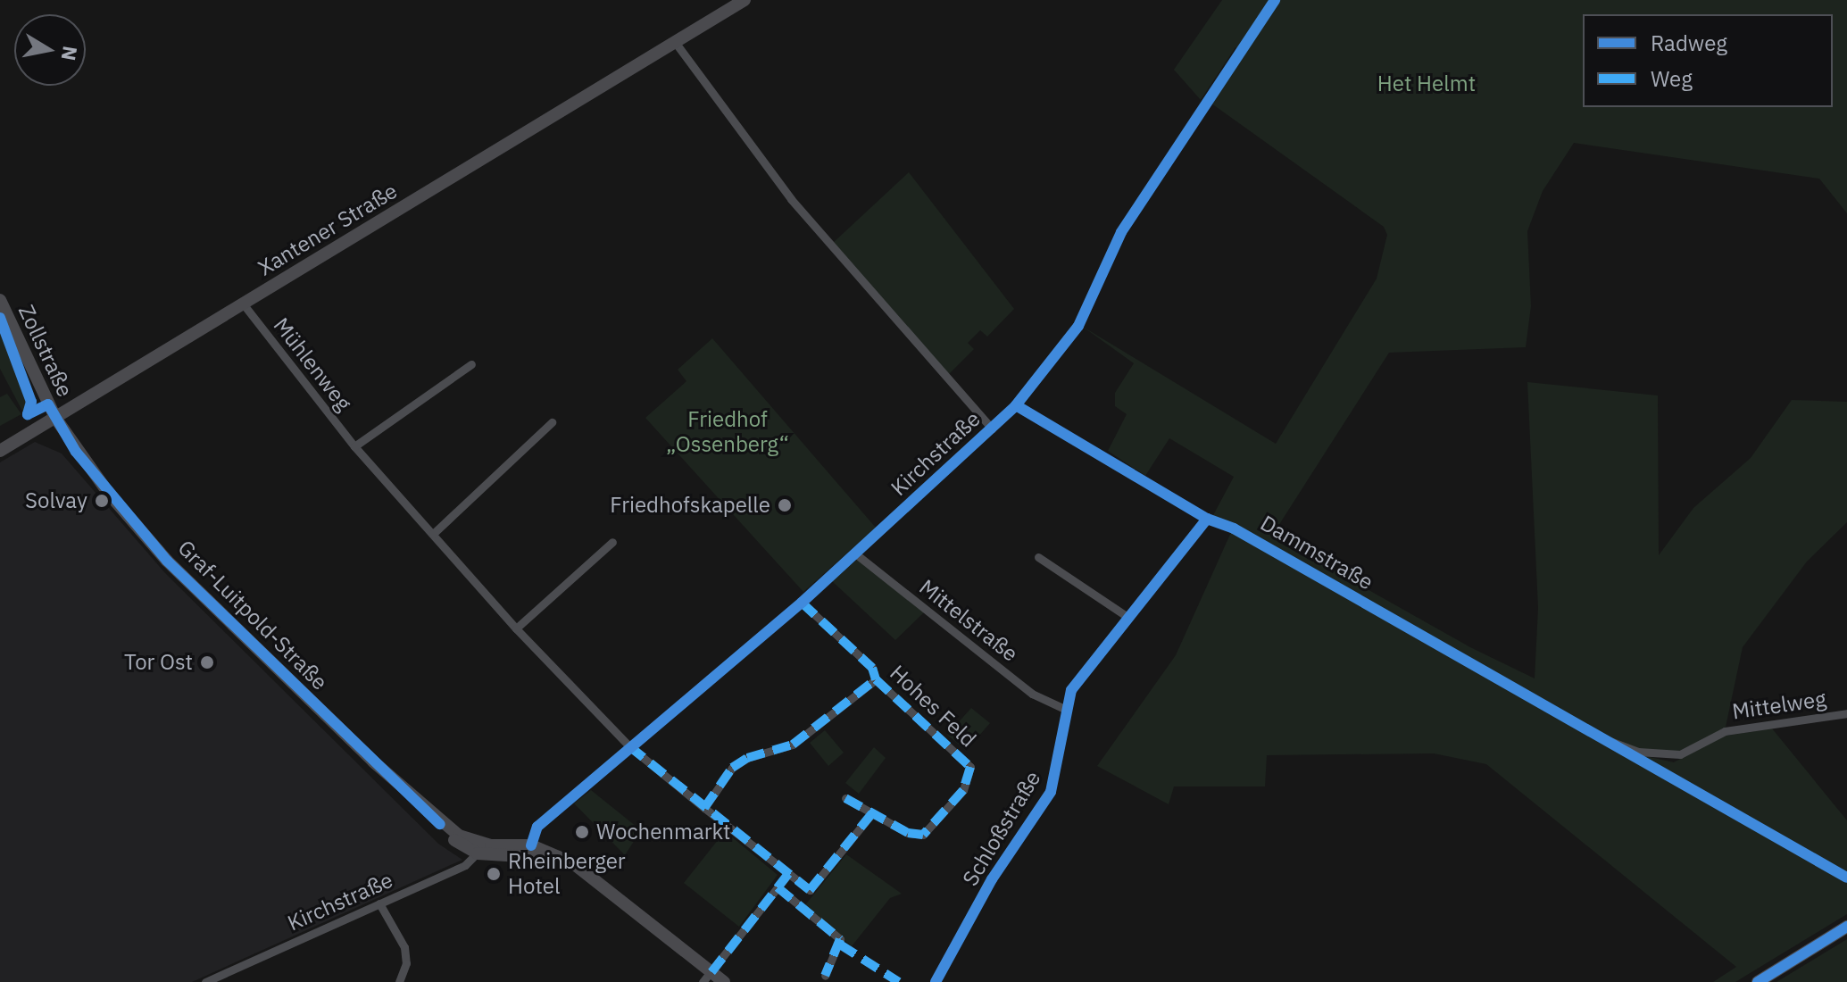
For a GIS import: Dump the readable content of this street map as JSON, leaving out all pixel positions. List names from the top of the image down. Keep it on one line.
{"streets":{"street":["Xantener Straße","Zollstraße","Mühlenweg","Kirchstraße","Dammstraße","Graf-Luitpold-Straße","Mittelstraße","Mittelweg","Hohes Feld","Schloßstraße"]},"crossings":[["Xantener Straße","Zollstraße"],["Xantener Straße","Mühlenweg"],["Xantener Straße","Graf-Luitpold-Straße"],["Zollstraße","Graf-Luitpold-Straße"],["Mühlenweg","Kirchstraße"],["Mühlenweg","Hohes Feld"],["Kirchstraße","Dammstraße"],["Kirchstraße","Graf-Luitpold-Straße"],["Kirchstraße","Mittelstraße"],["Kirchstraße","Hohes Feld"],["Dammstraße","Mittelweg"],["Dammstraße","Schloßstraße"],["Mittelstraße","Schloßstraße"]],"parks":["Het Helmt","Friedhof „Ossenberg“"],"places":["Solvay","Friedhofskapelle","Tor Ost","Wochenmarkt","Rheinberger Hotel"],"legend":["Radweg","Weg"],"north":"right"}
